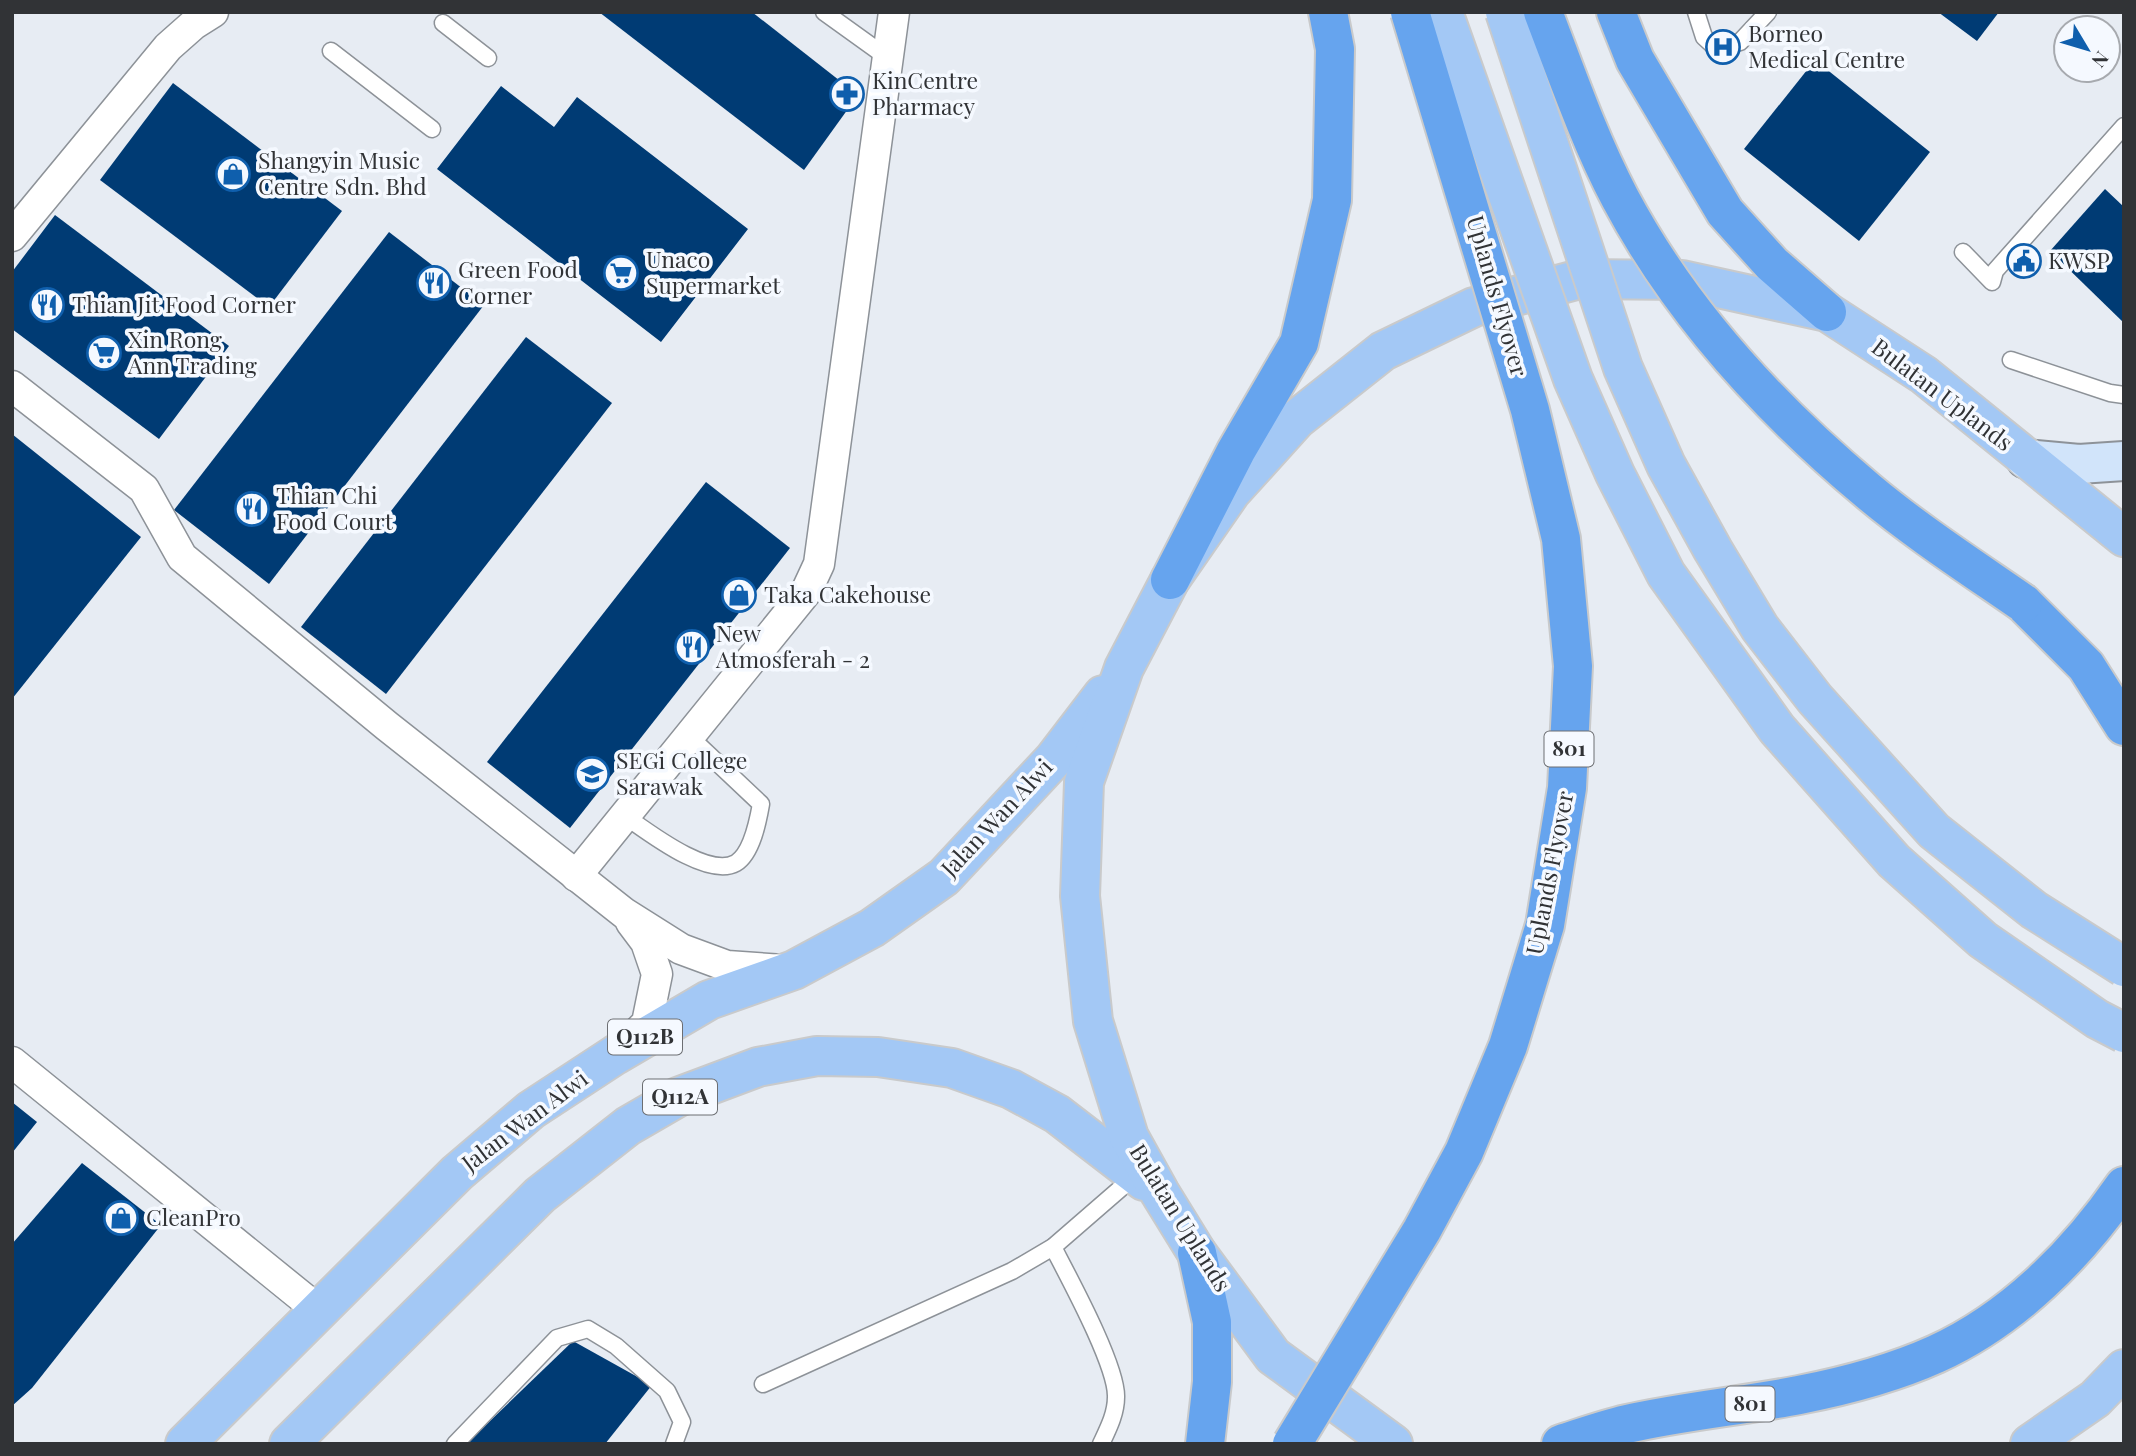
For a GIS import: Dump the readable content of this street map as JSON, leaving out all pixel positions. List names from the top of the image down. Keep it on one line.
{"streets":{"highway":["Uplands Flyover","801"],"main road":["Bulatan Uplands","Jalan Wan Alwi","Q112B","Q112A"]},"crossings":[["Uplands Flyover","Bulatan Uplands"],["Bulatan Uplands","Jalan Wan Alwi"],["Bulatan Uplands","Q112A"]],"places":{"hospital":["Borneo Medical Centre"],"pharmacy":["KinCentre Pharmacy"],"shop":["Shangyin Music Centre Sdn. Bhd","Taka Cakehouse","CleanPro"],"public building":["KWSP"],"supermarket":["Unaco Supermarket","Xin Rong Ann Trading"],"restaurant":["Green Food Corner","Thian Jit Food Corner","Thian Chi Food Court","New Atmosferah - 2"],"school or university":["SEGi College Sarawak"]},"north":"bottom right"}
